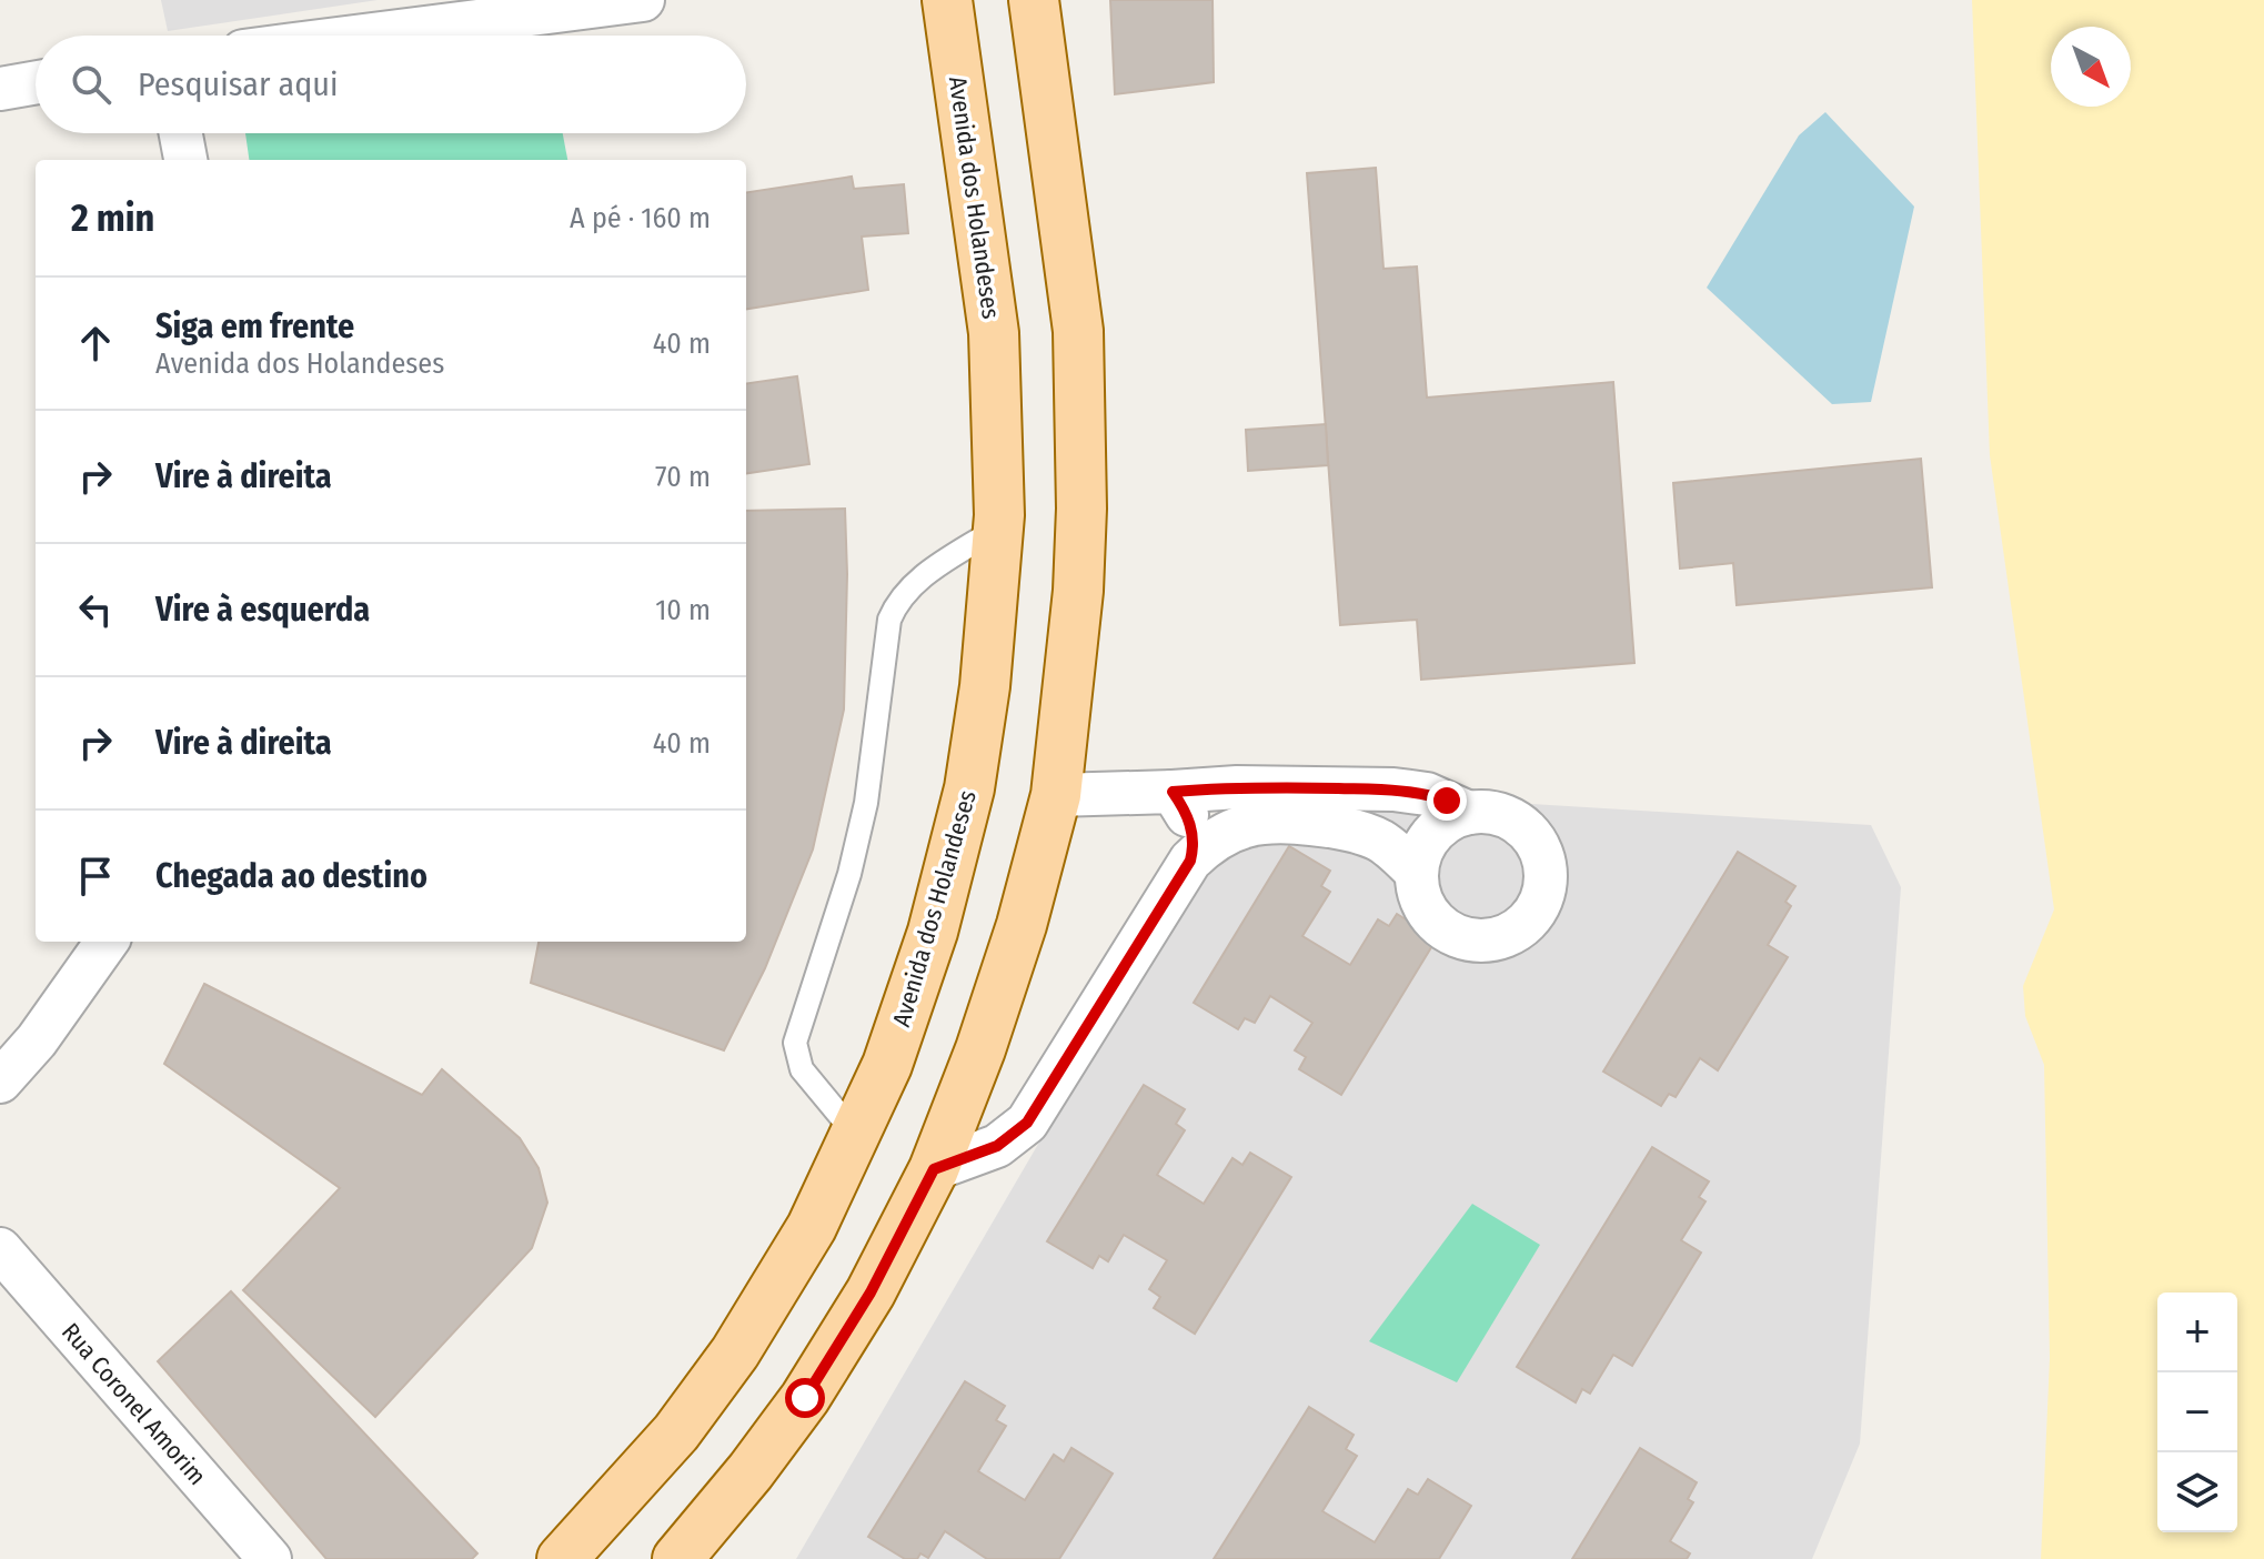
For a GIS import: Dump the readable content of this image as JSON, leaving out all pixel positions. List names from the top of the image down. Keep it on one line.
{"streets":{"main road":["Avenida dos Holandeses"],"street":["Rua Coronel Amorim"]},"north":"bottom right","page":{"search":"Pesquisar aqui","heading":["2 min","A pé · 160 m"],"list":[["Siga em frente","Avenida dos Holandeses","40 m"],["Vire à direita","70 m"],["Vire à esquerda","10 m"],["Vire à direita","40 m"],"Chegada ao destino"],"map_buttons":["+","−"]}}
